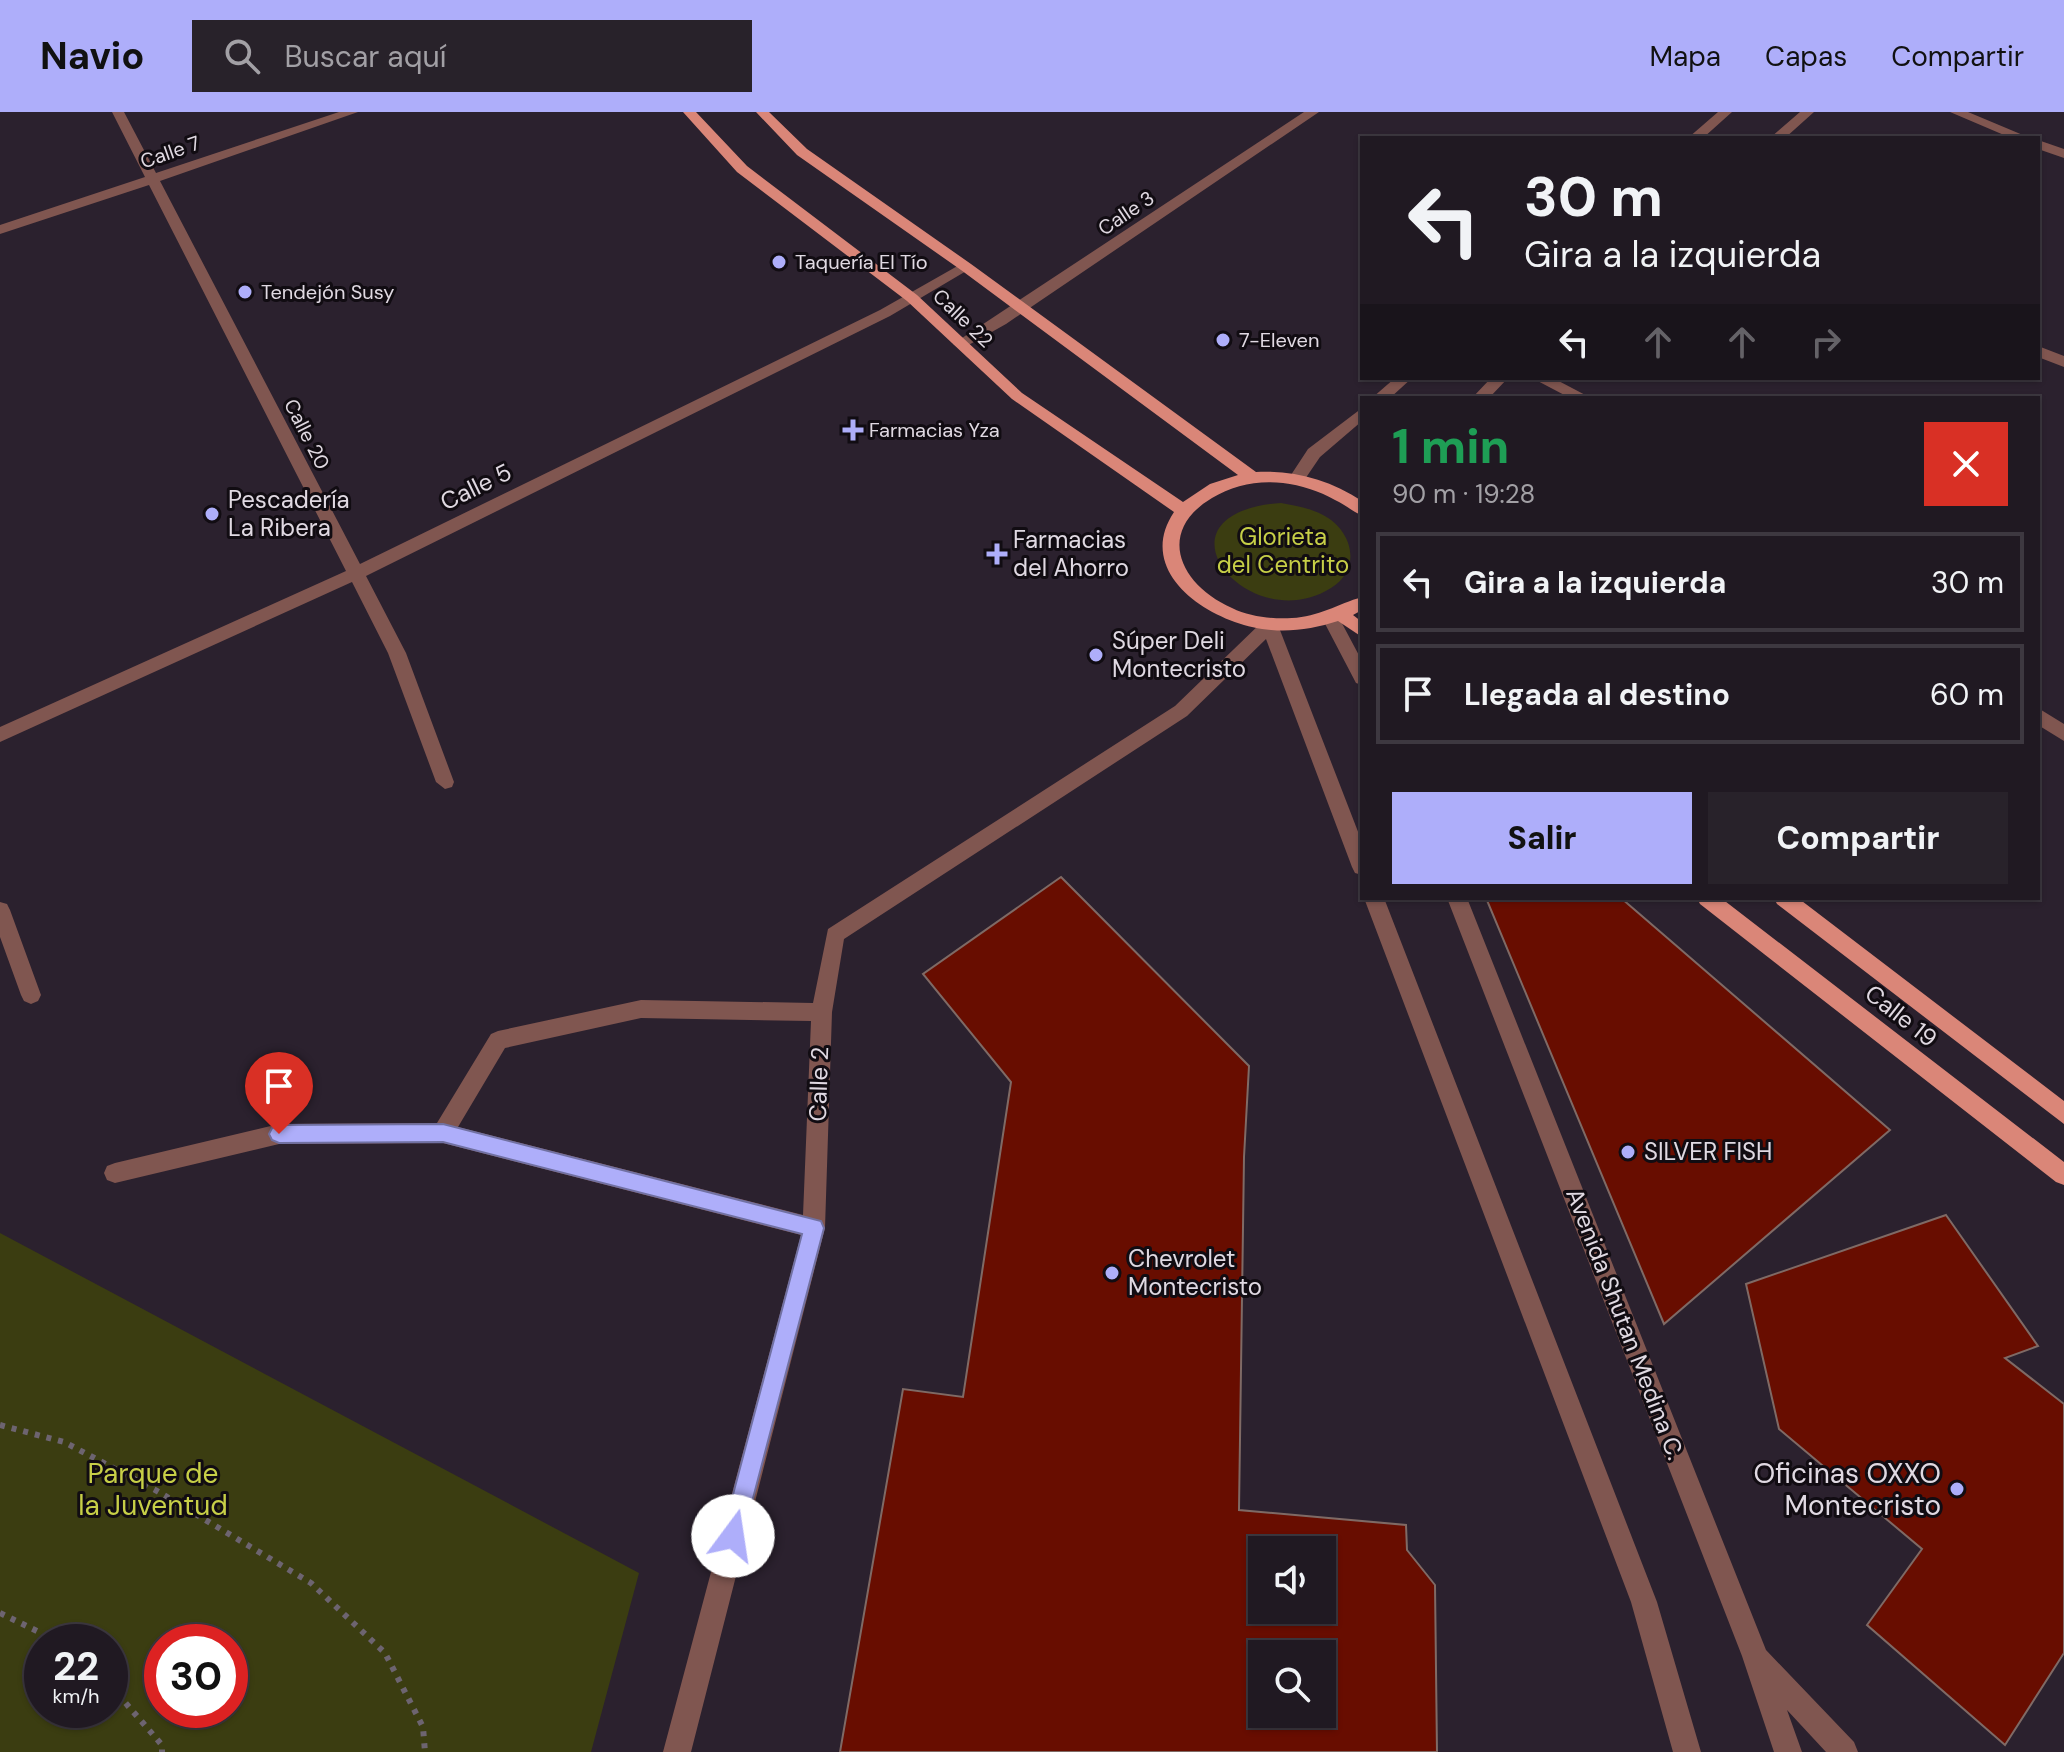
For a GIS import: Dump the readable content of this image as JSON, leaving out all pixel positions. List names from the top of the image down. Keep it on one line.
{"streets":{"main road":["Calle 22","Calle 19"],"street":["Calle 7","Calle 3","Calle 20","Calle 5","Calle 2","Avenida Shutan Medina C."]},"crossings":[["Calle 7","Calle 20"],["Calle 3","Calle 22"],["Calle 22","Calle 5"],["Calle 20","Calle 5"]],"parks":["Glorieta del Centrito","Parque de la Juventud"],"places":{"other":["Taquería El Tío","Tendejón Susy","7-Eleven","Pescadería La Ribera","Súper Deli Montecristo","SILVER FISH","Chevrolet Montecristo","Oficinas OXXO Montecristo"],"health":["Farmacias Yza","Farmacias del Ahorro"]},"page":{"header":"Navio","search":"Buscar aquí","nav":["Mapa","Capas","Compartir"],"turn":["30 m","Gira a la izquierda"],"heading":["1 min","90 m · 19:28"],"list":[{"name":"Gira a la izquierda","value":"30 m"},{"name":"Llegada al destino","value":"60 m"}],"buttons":["Salir","Compartir"],"speed":"22 km/h","limit":"30"}}
